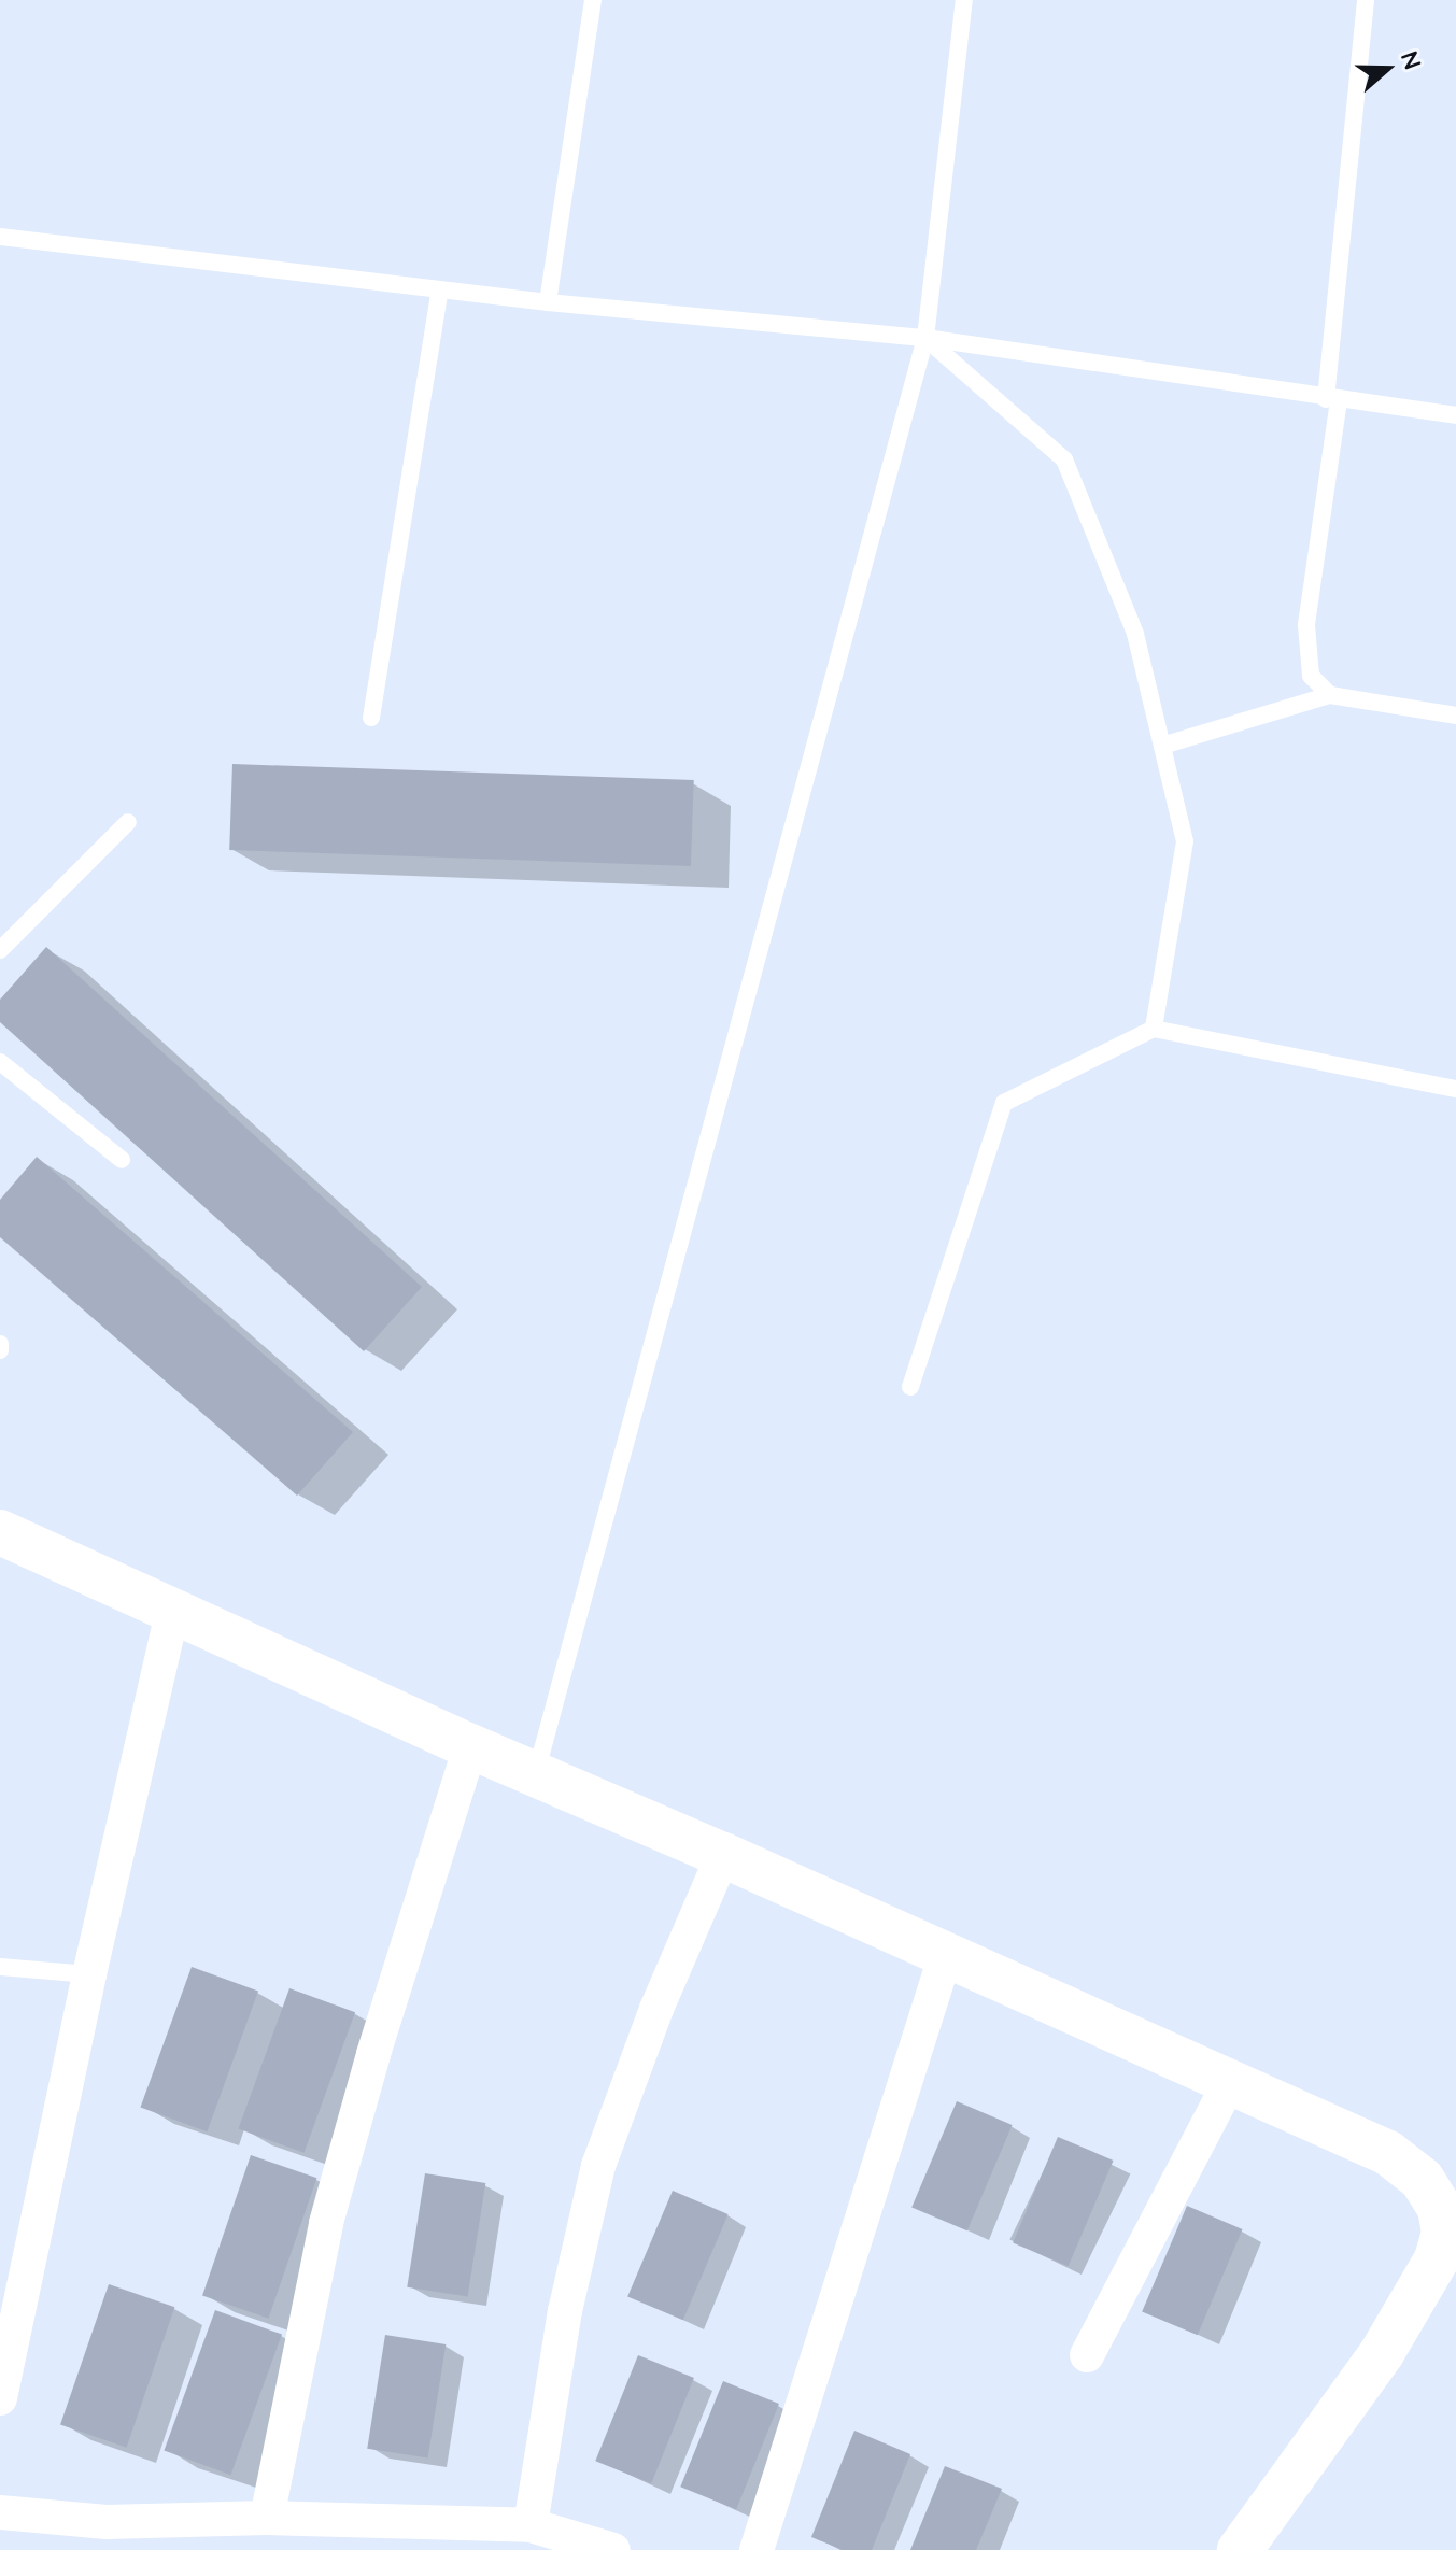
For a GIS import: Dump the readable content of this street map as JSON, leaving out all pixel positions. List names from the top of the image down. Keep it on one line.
{"north":"right"}
